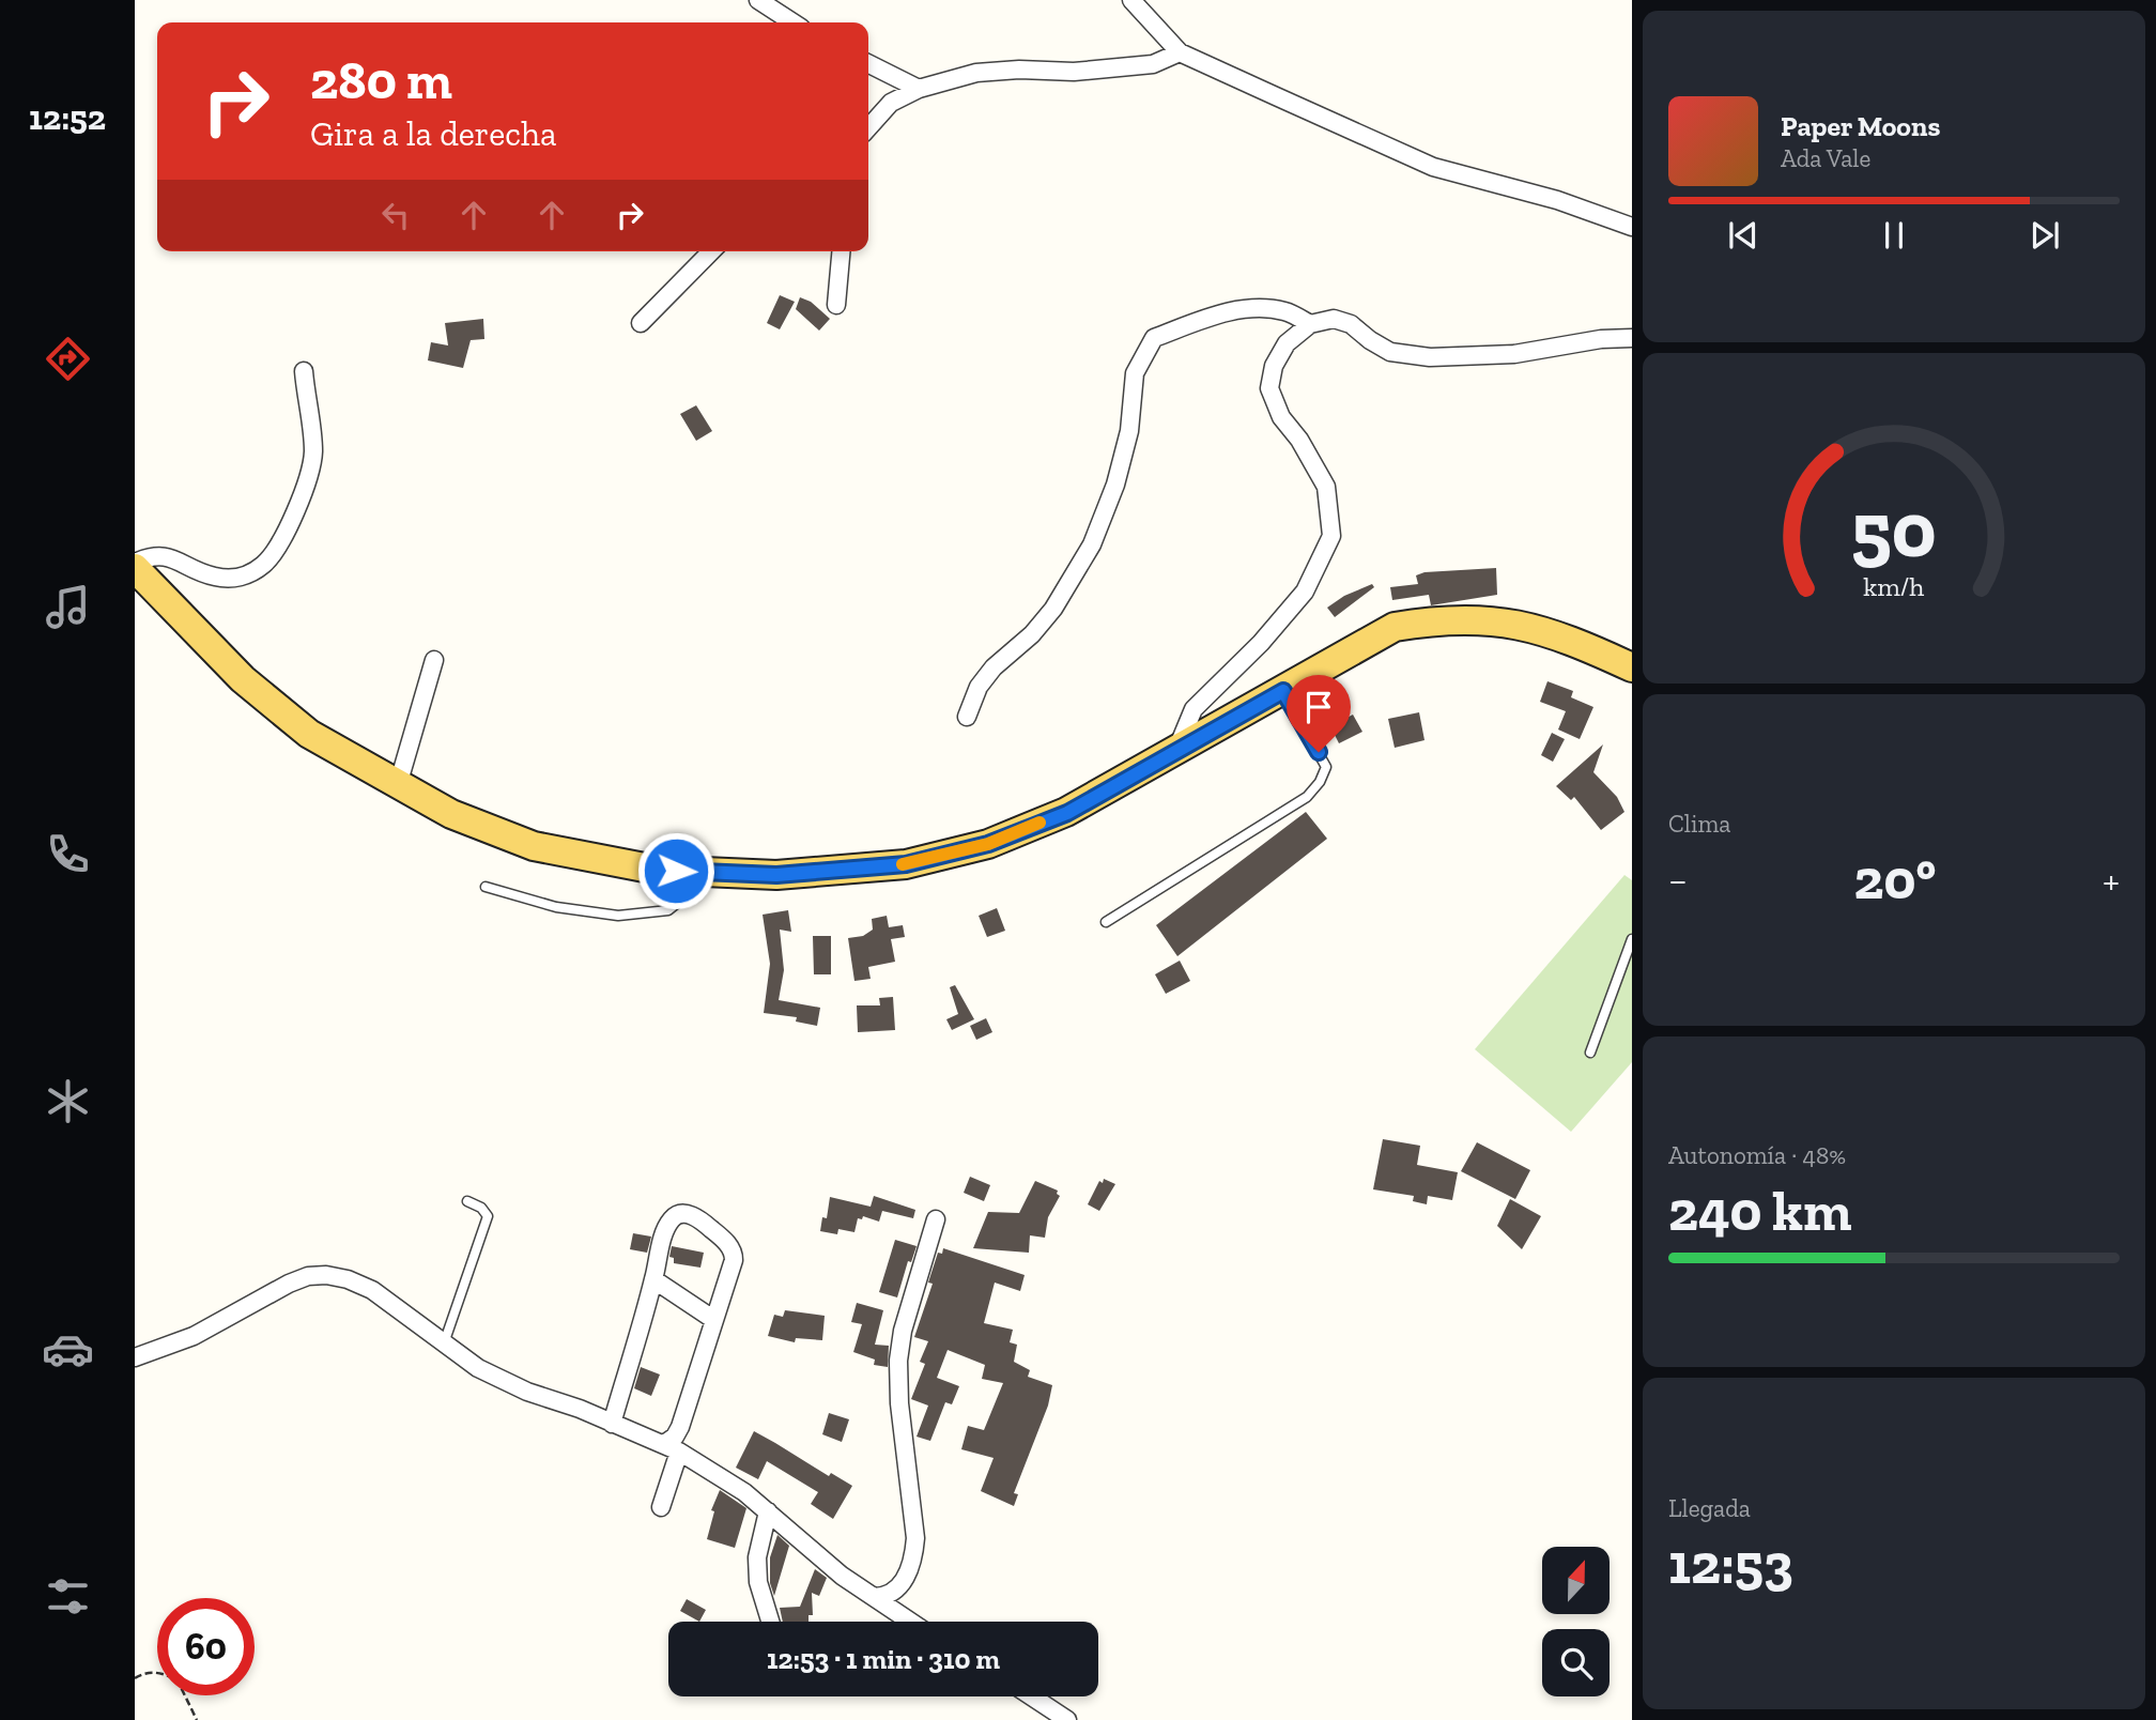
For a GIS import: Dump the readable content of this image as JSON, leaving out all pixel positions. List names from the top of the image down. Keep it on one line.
{"north":"top","page":{"tabs":"12:52","turn":["280 m","Gira a la derecha"],"song":["Paper Moons","Ada Vale"],"tile":["Clima",["Autonomía · 48%","240 km"],["Llegada","12:53"]],"heat":["−","20°","+"],"limit":"60","trip":"12:53 · 1 min · 310 m","gauge":["50","km/h"]}}
